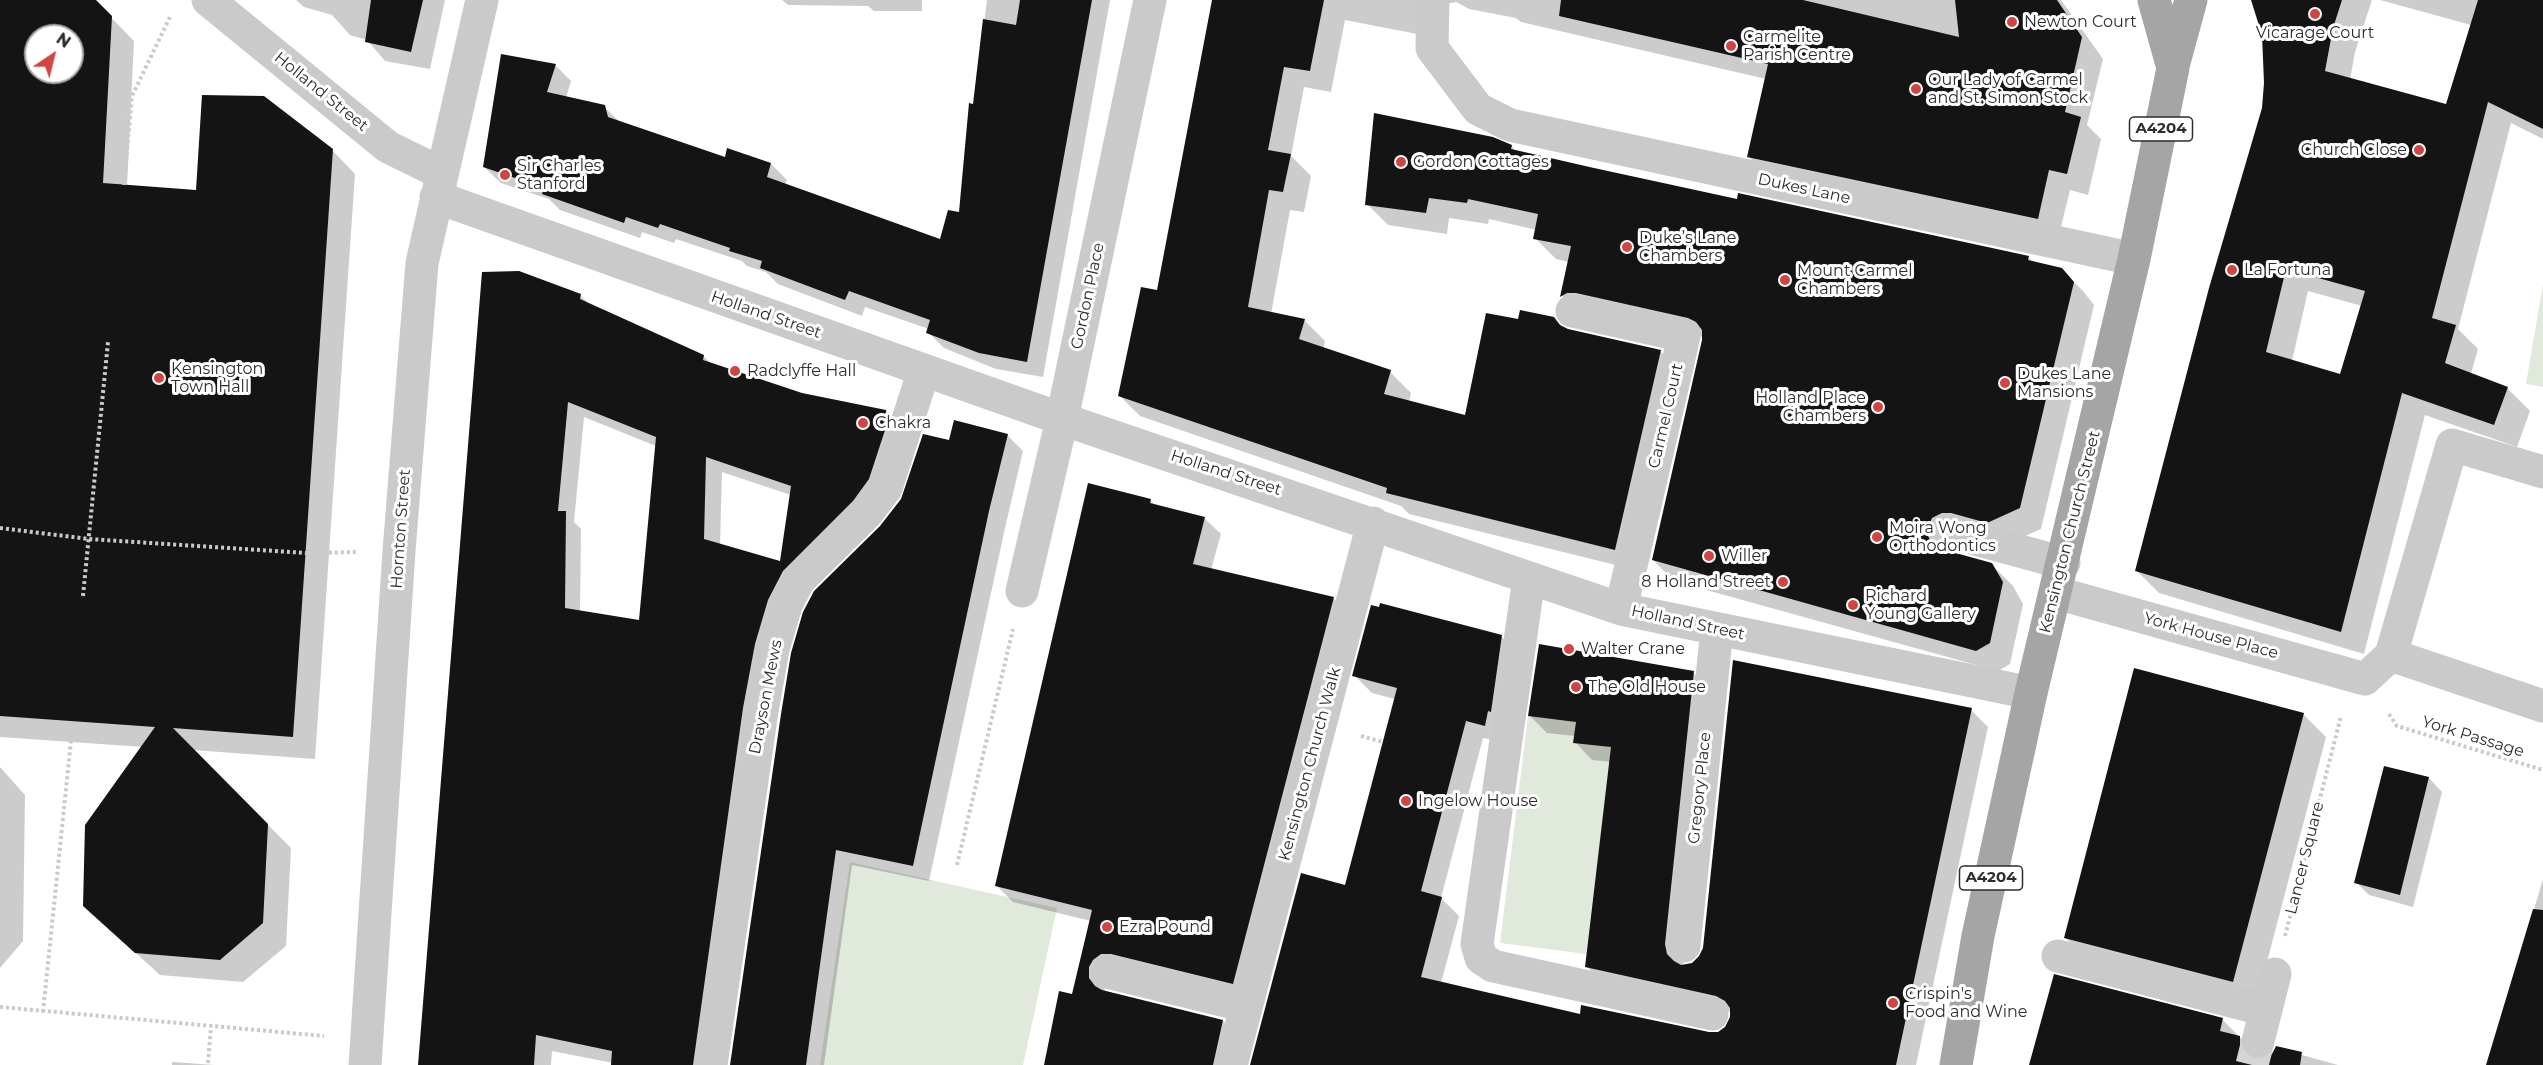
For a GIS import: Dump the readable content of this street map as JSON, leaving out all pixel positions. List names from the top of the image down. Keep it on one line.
{"streets":{"main road":["A4204","Kensington Church Street"],"street":["Holland Street","Dukes Lane","Gordon Place","Carmel Court","Hornton Street","York House Place","Drayson Mews","Kensington Church Walk","Gregory Place"],"path":["York Passage","Lancer Square"]},"crossings":[["Holland Street","Gordon Place"],["Holland Street","Carmel Court"],["Holland Street","Hornton Street"],["Holland Street","Kensington Church Street"],["Holland Street","Drayson Mews"],["Holland Street","Kensington Church Walk"],["Holland Street","Gregory Place"],["Dukes Lane","Kensington Church Street"],["Kensington Church Street","York House Place"],["York House Place","Lancer Square"]],"places":["Vicarage Court","Newton Court","Carmelite Parish Centre","Our Lady of Carmel and St. Simon Stock","Church Close","Gordon Cottages","Sir Charles Stanford","Duke’s Lane Chambers","La Fortuna","Mount Carmel Chambers","Radclyffe Hall","Kensington Town Hall","Dukes Lane Mansions","Holland Place Chambers","Chakra","Moira Wong Orthodontics","Willer","8 Holland Street","Richard Young Gallery","Walter Crane","The Old House","Ingelow House","Ezra Pound","Crispin's Food and Wine"],"north":"top right"}
